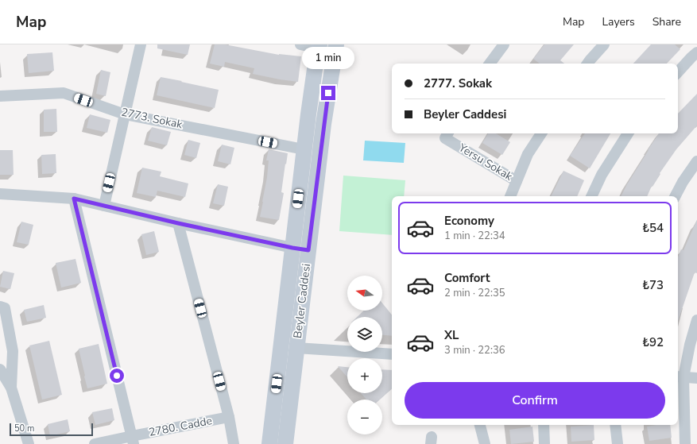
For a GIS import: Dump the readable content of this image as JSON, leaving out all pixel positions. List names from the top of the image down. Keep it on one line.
{"streets":{"main road":["Beyler Caddesi"],"street":["2773. Sokak","Yersu Sokak","2780. Cadde"]},"crossings":[["2773. Sokak","Beyler Caddesi"]],"scale_bar":"50 m","north":"left","page":{"header":"Map","nav":["Map","Layers","Share"],"bubble":"1 min","banner":["2777. Sokak","Beyler Caddesi"],"list":[{"name":"Economy","note":"1 min · 22:34","value":"₺54"},{"name":"Comfort","note":"2 min · 22:35","value":"₺73"},{"name":"XL","note":"3 min · 22:36","value":"₺92"}],"map_buttons":["+","−"],"buttons":"Confirm","scale":"50 m"}}
